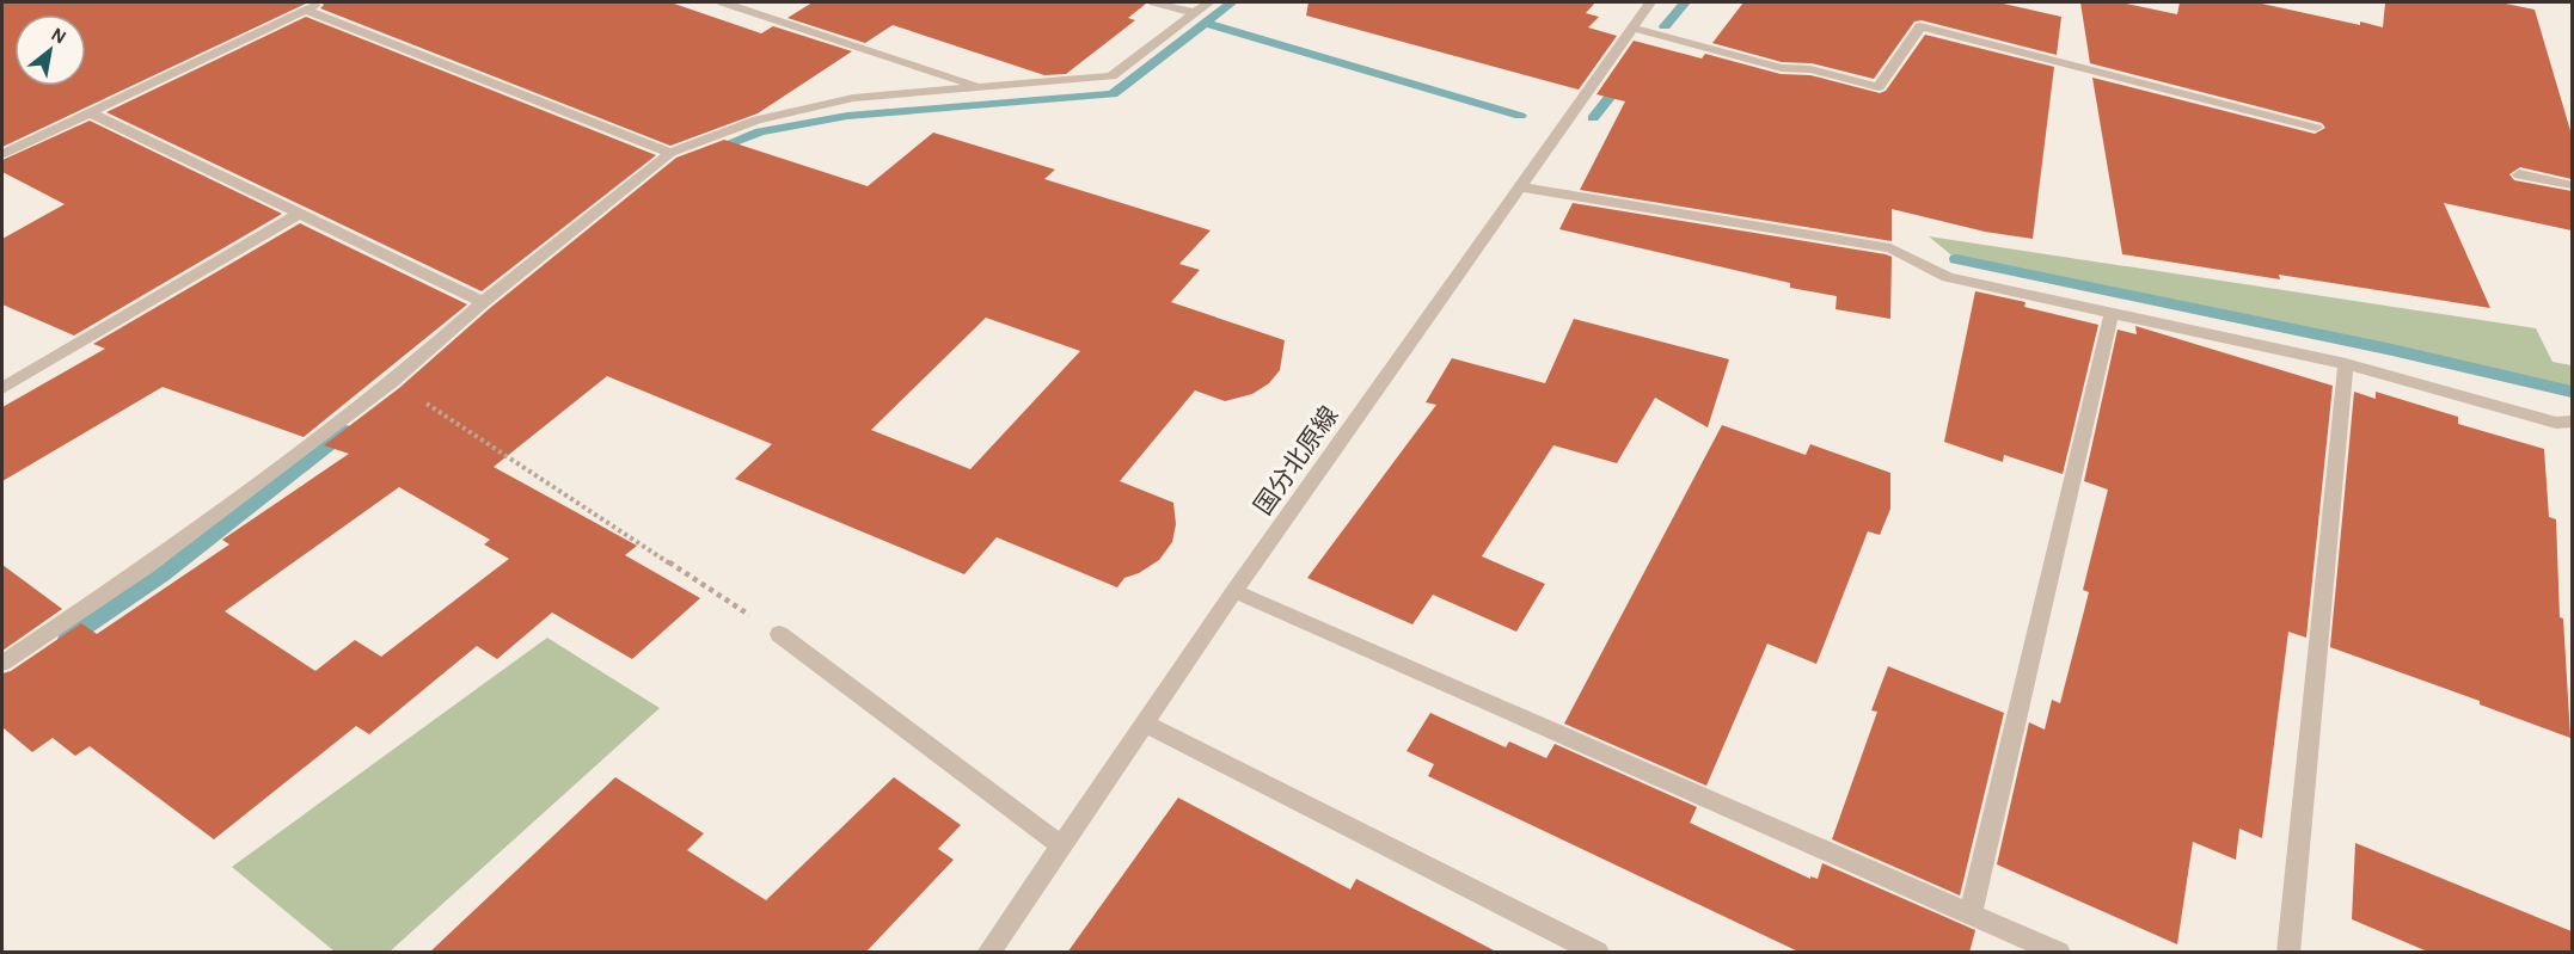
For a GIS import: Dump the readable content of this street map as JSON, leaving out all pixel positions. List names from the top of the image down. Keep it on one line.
{"streets":{"street":["国分北原線"]},"north":"top right"}
